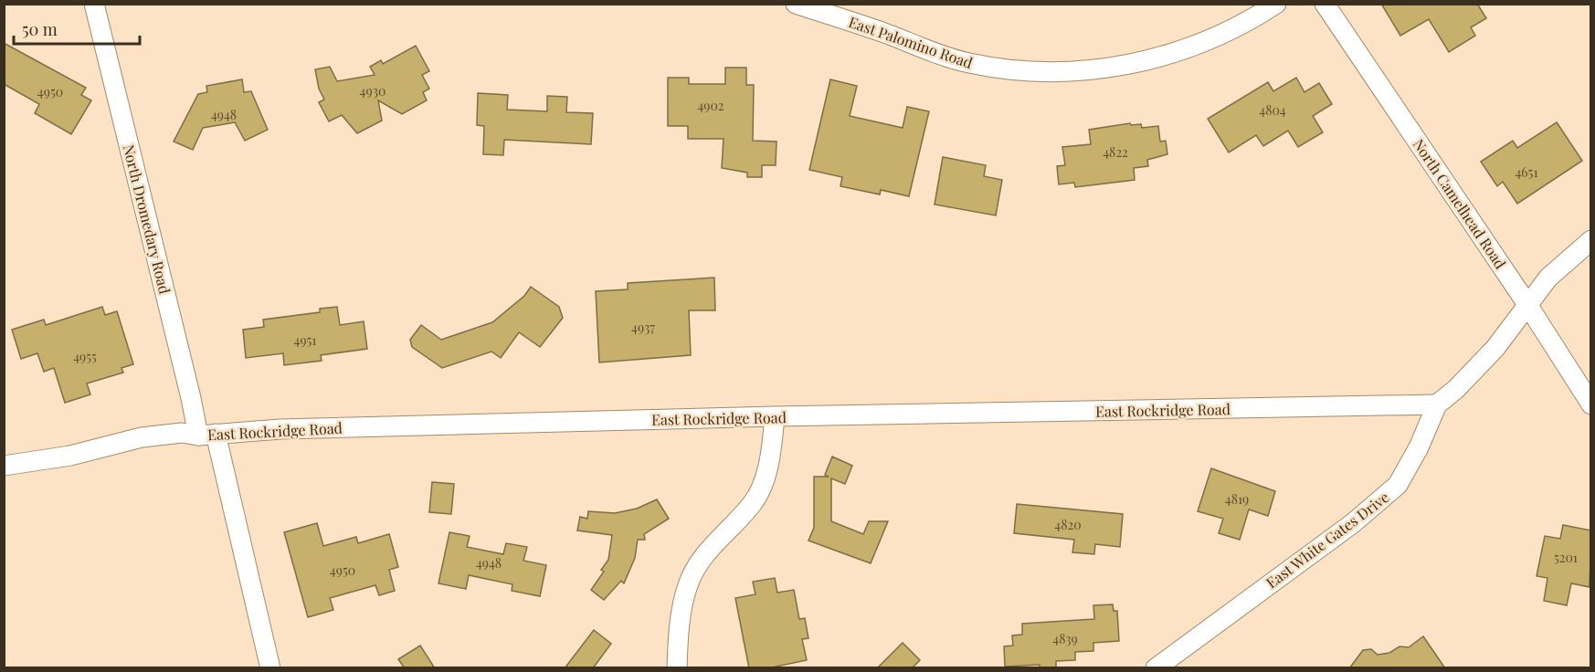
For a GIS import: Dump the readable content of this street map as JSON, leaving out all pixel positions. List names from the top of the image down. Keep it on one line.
{"streets":{"street":["East Palomino Road","North Camelhead Road","North Dromedary Road","East Rockridge Road","East White Gates Drive"]},"crossings":[["North Camelhead Road","East White Gates Drive"],["North Dromedary Road","East Rockridge Road"],["East Rockridge Road","East White Gates Drive"]],"house_numbers":["4930","4950","4902","4804","4948","4822","4651","4937","4951","4955","4819","4820","5201","4948","4950","4839"],"scale_bar":"50 m"}
